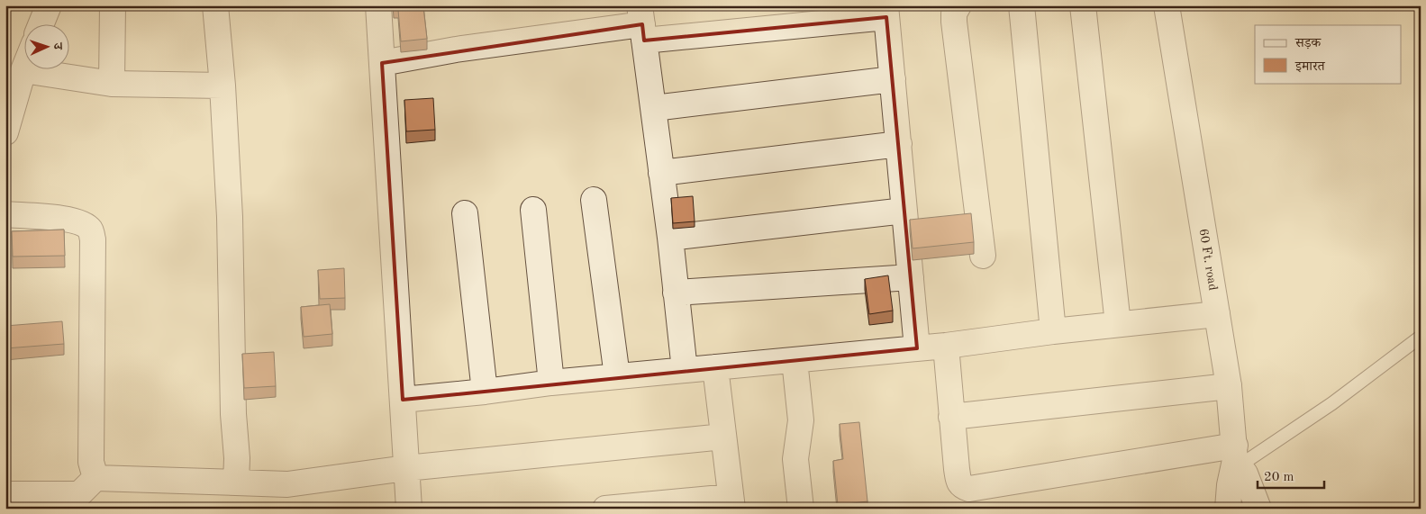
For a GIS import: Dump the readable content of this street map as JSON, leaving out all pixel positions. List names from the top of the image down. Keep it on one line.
{"streets":{"street":["60 Ft. road"]},"legend":["सड़क","इमारत"],"scale_bar":"20 m","north":"right"}
